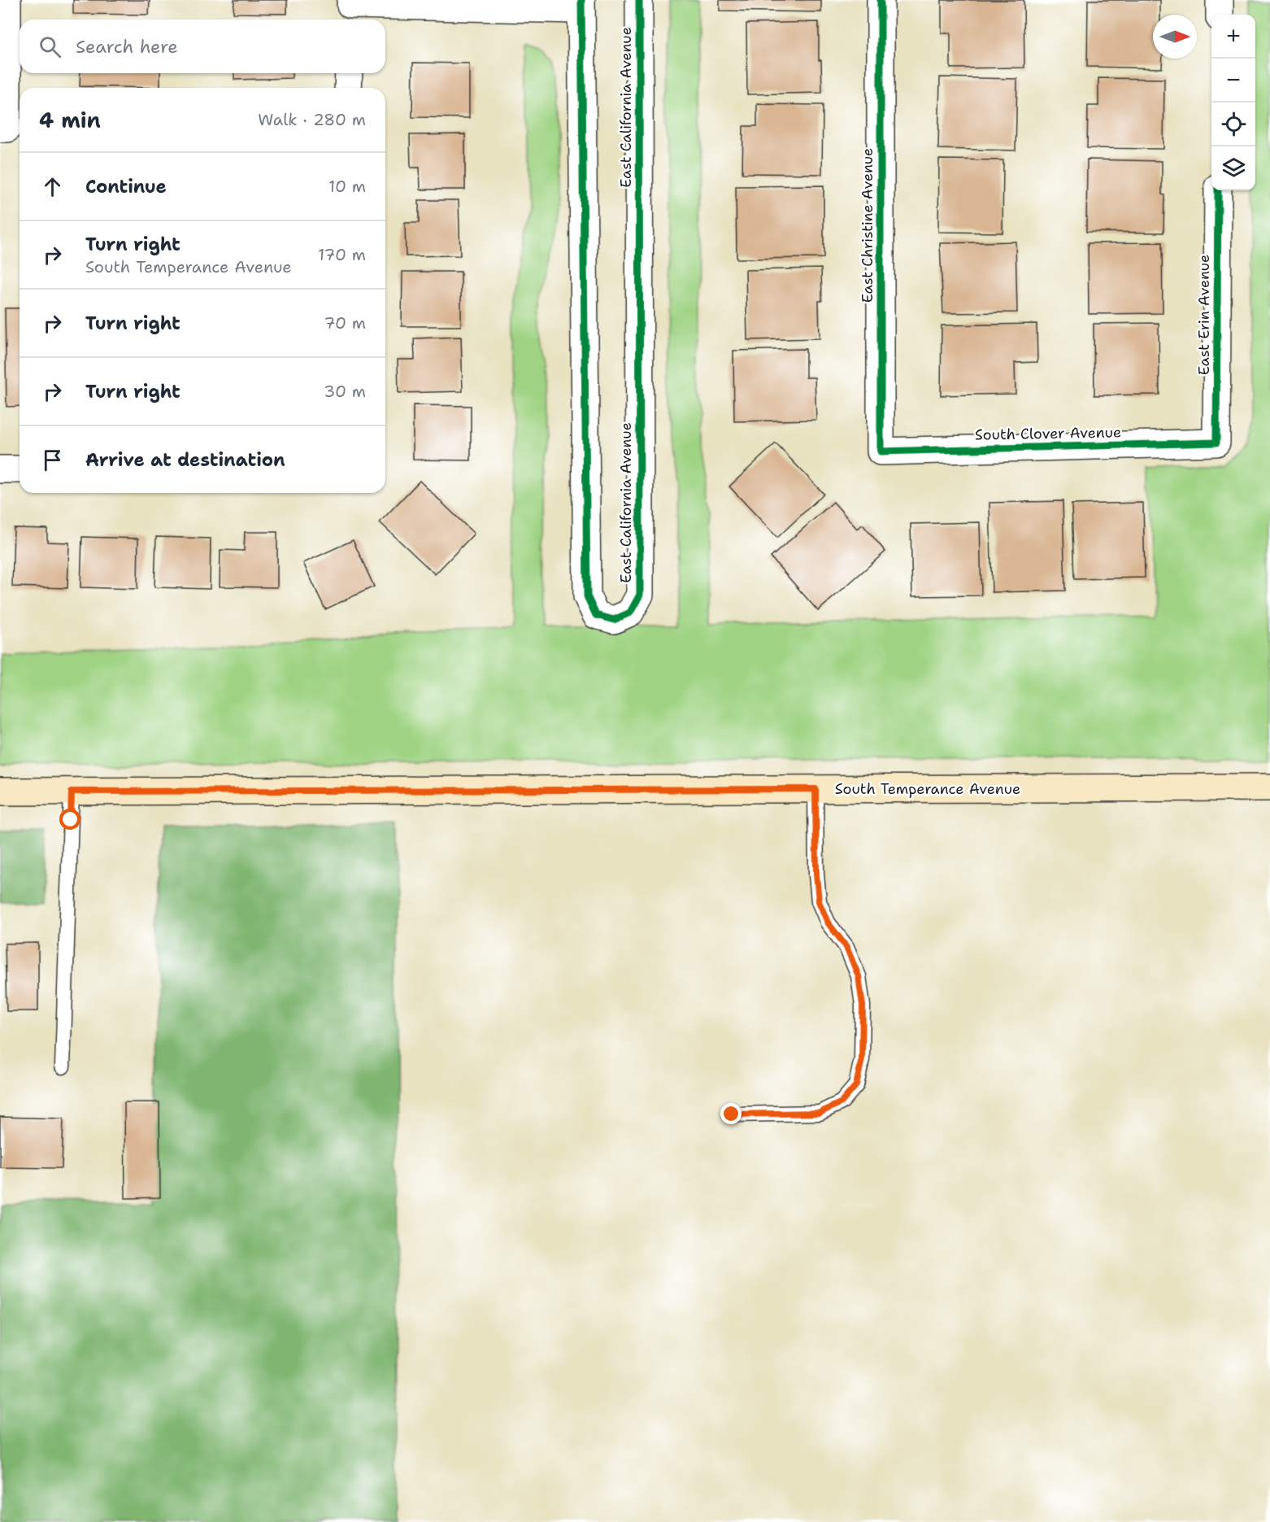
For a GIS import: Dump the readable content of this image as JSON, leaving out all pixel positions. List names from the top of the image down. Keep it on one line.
{"streets":{"main road":["South Temperance Avenue"],"street":["East California Avenue","East Christine Avenue","East Erin Avenue","South Clover Avenue"]},"crossings":[["East Christine Avenue","South Clover Avenue"],["East Erin Avenue","South Clover Avenue"]],"north":"right","page":{"map_buttons":["+","−"],"search":"Search here","heading":["4 min","Walk · 280 m"],"list":[["Continue","10 m"],["Turn right","South Temperance Avenue","170 m"],["Turn right","70 m"],["Turn right","30 m"],"Arrive at destination"]}}
